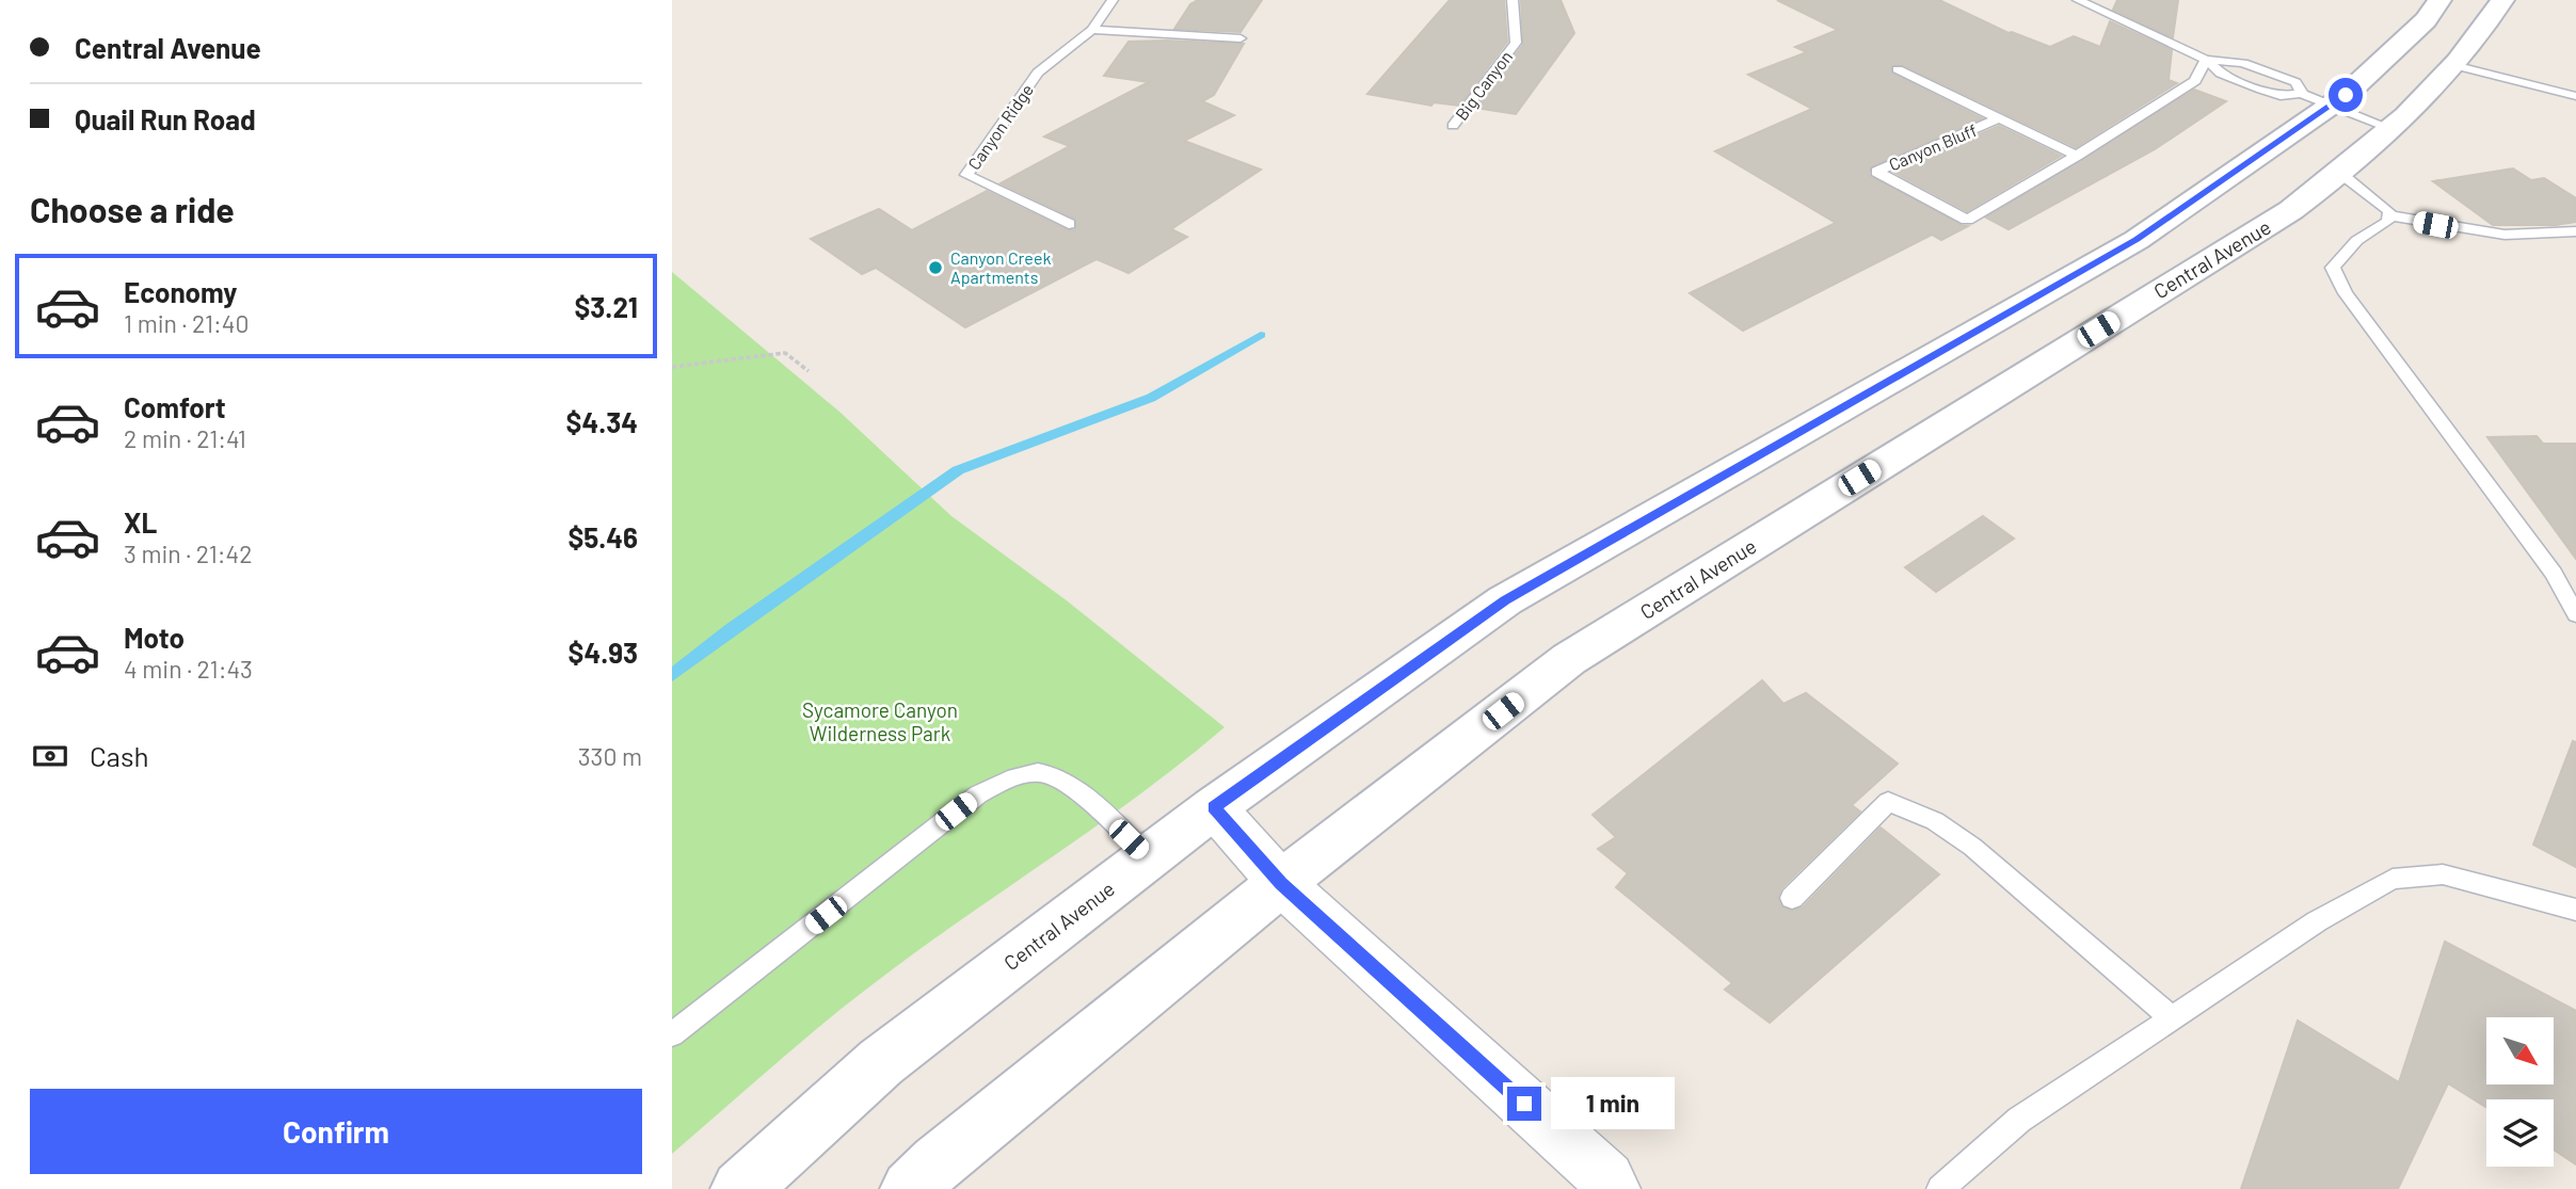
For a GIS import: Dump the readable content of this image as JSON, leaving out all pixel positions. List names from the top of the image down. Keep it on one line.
{"streets":{"main road":["Central Avenue"],"lane":["Big Canyon","Canyon Ridge","Canyon Bluff"]},"parks":["Sycamore Canyon Wilderness Park"],"places":["Canyon Creek Apartments"],"north":"bottom right","page":{"banner":["Central Avenue","Quail Run Road"],"heading":"Choose a ride","list":[{"name":"Economy","note":"1 min · 21:40","value":"$3.21"},{"name":"Comfort","note":"2 min · 21:41","value":"$4.34"},{"name":"XL","note":"3 min · 21:42","value":"$5.46"},{"name":"Moto","note":"4 min · 21:43","value":"$4.93"}],"pay":["Cash","330 m"],"buttons":"Confirm","bubble":"1 min"}}
